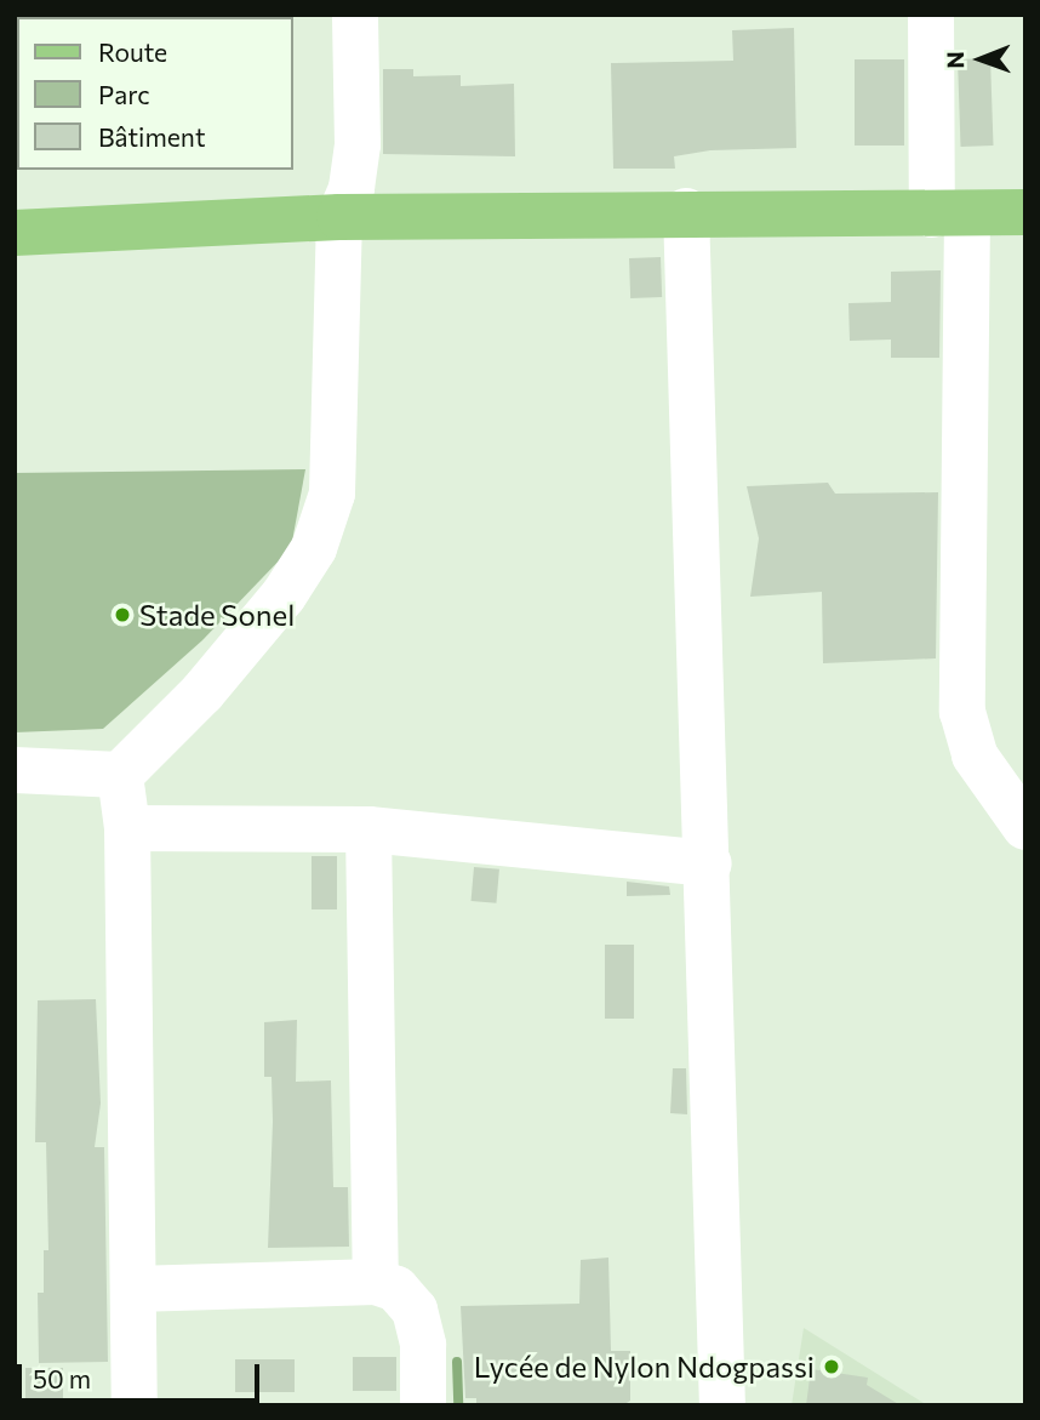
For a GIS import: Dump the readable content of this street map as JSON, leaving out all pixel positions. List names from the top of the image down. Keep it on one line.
{"places":["Stade Sonel","Lycée de Nylon Ndogpassi"],"legend":["Route","Parc","Bâtiment"],"scale_bar":"50 m","north":"left"}
